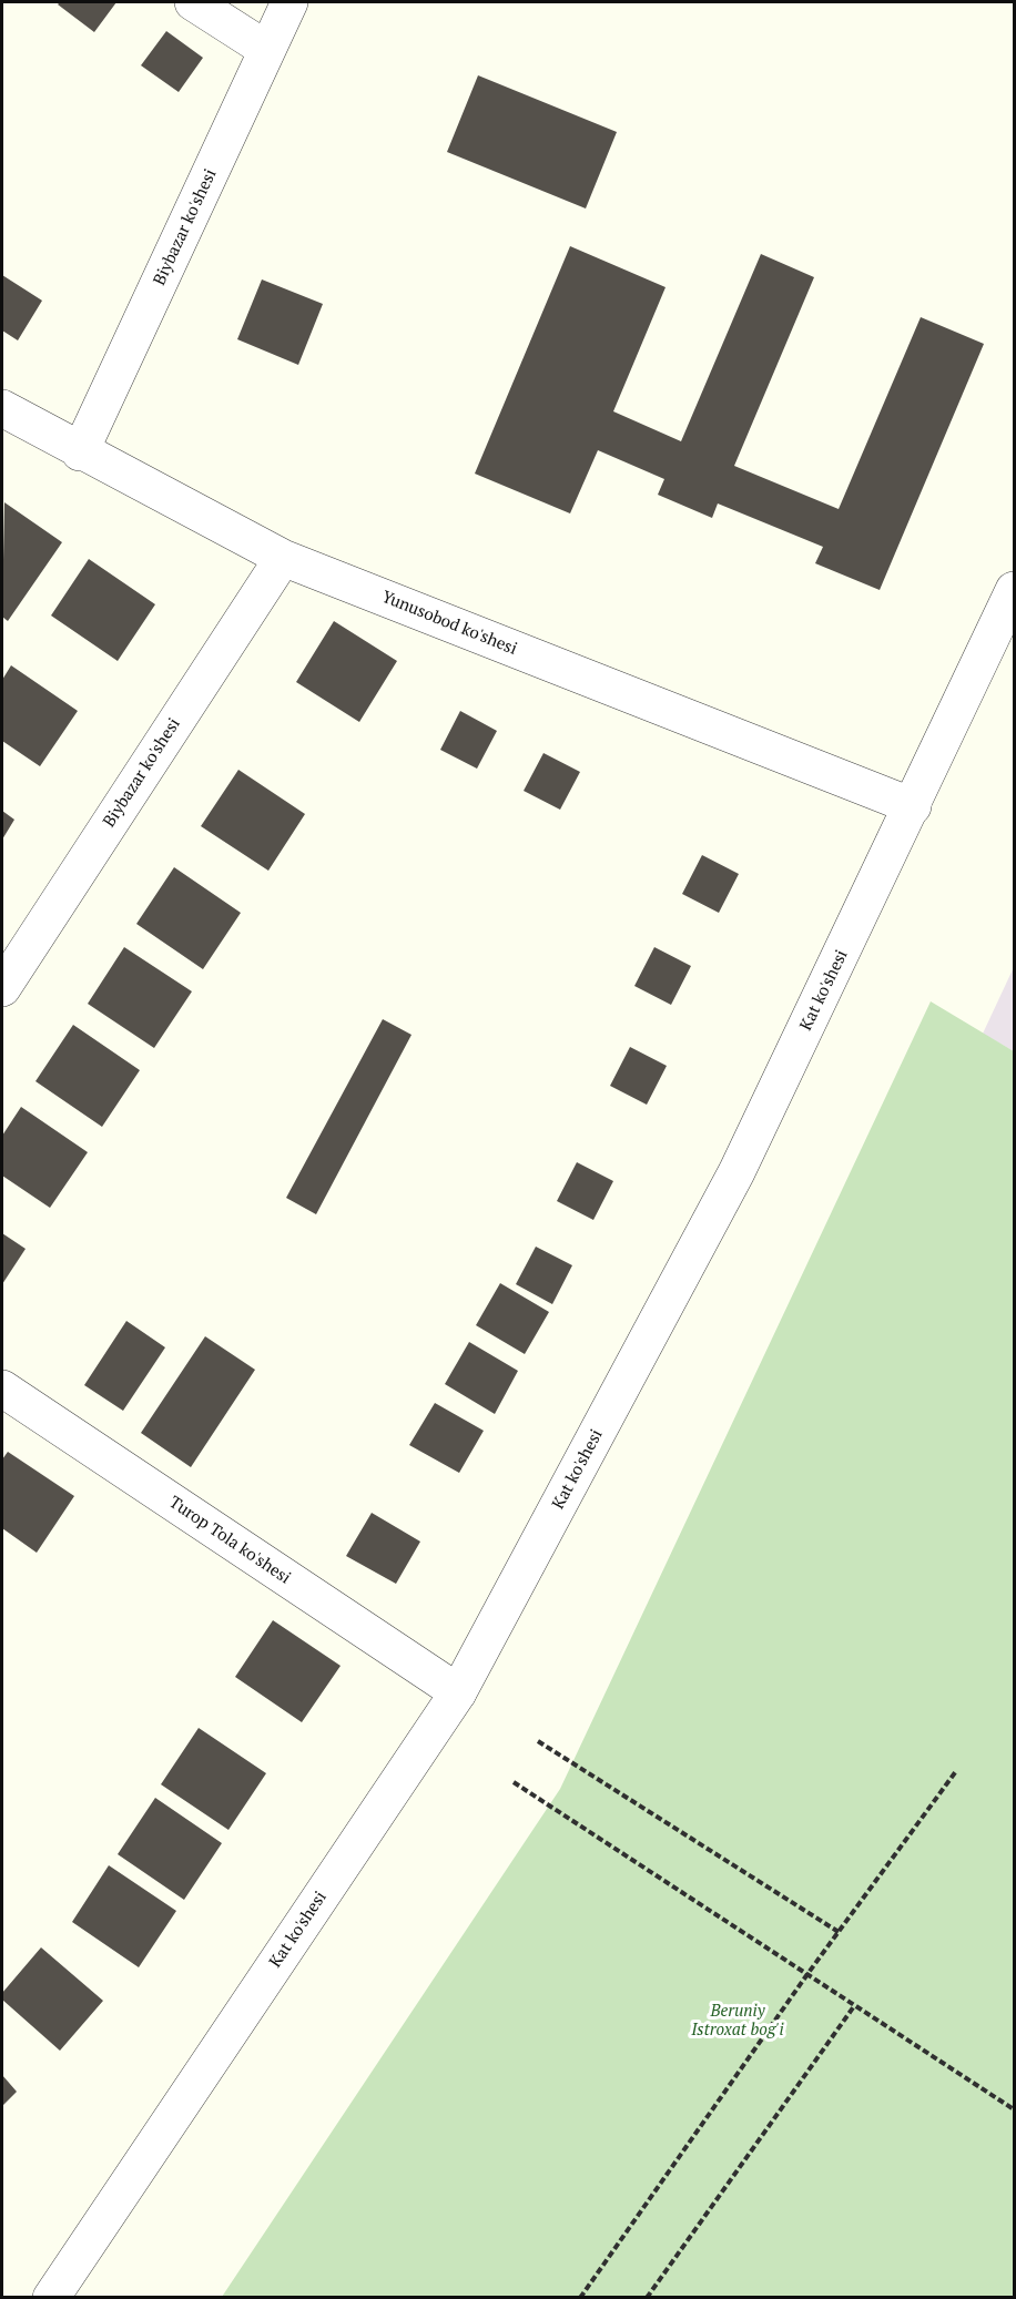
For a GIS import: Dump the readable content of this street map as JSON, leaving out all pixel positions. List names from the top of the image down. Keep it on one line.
{"streets":{"street":["Biybazar ko'shesi","Yunusobod ko'shesi","Kat ko'shesi","Turop Tola ko'shesi"]},"crossings":[["Biybazar ko'shesi","Yunusobod ko'shesi"],["Yunusobod ko'shesi","Kat ko'shesi"],["Kat ko'shesi","Turop Tola ko'shesi"]],"parks":["Beruniy Istroxat bog'i"]}
